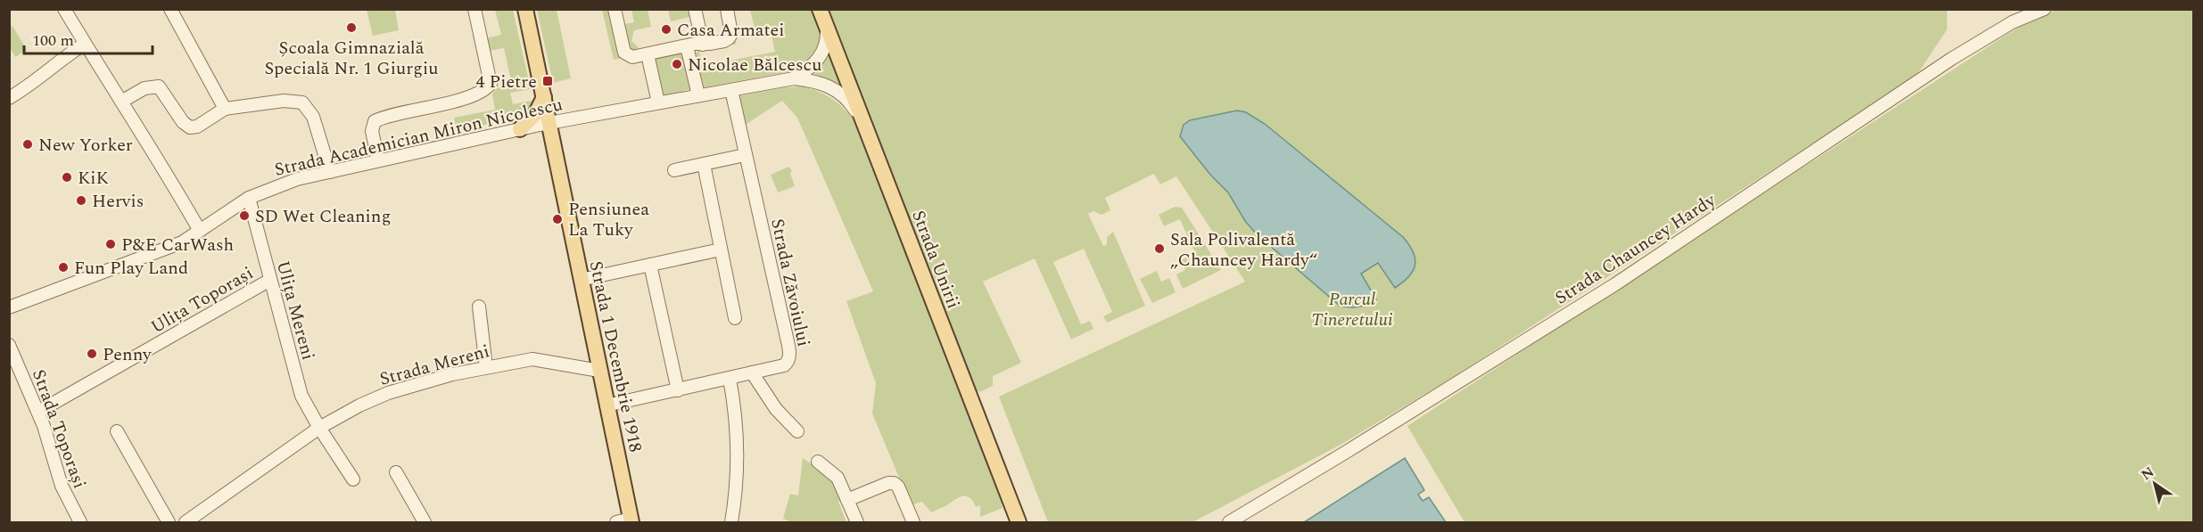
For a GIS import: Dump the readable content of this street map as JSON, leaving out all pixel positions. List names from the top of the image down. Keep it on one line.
{"streets":{"main road":["Strada Unirii","Strada 1 Decembrie 1918"],"street":["Strada Academician Miron Nicolescu","Strada Chauncey Hardy","Strada Zăvoiului","Ulița Toporași","Ulița Mereni","Strada Mereni","Strada Toporași"]},"crossings":[["Strada Academician Miron Nicolescu","Strada Unirii"],["Strada Academician Miron Nicolescu","Strada Zăvoiului"],["Strada Academician Miron Nicolescu","Ulița Mereni"],["Strada Academician Miron Nicolescu","Strada 1 Decembrie 1918"],["Strada Zăvoiului","Strada 1 Decembrie 1918"],["Ulița Toporași","Ulița Mereni"],["Ulița Toporași","Strada Toporași"],["Ulița Mereni","Strada Mereni"],["Strada 1 Decembrie 1918","Strada Mereni"]],"parks":["Parcul Tineretului"],"places":{"other":["Școala Gimnazială Specială Nr. 1 Giurgiu","Casa Armatei","Nicolae Bălcescu","New Yorker","KiK","Hervis","SD Wet Cleaning","Pensiunea La Tuky","P&E CarWash","Sala Polivalentă „Chauncey Hardy“","Fun Play Land","Penny"],"transit":["4 Pietre"]},"scale_bar":"100 m","north":"top left"}
